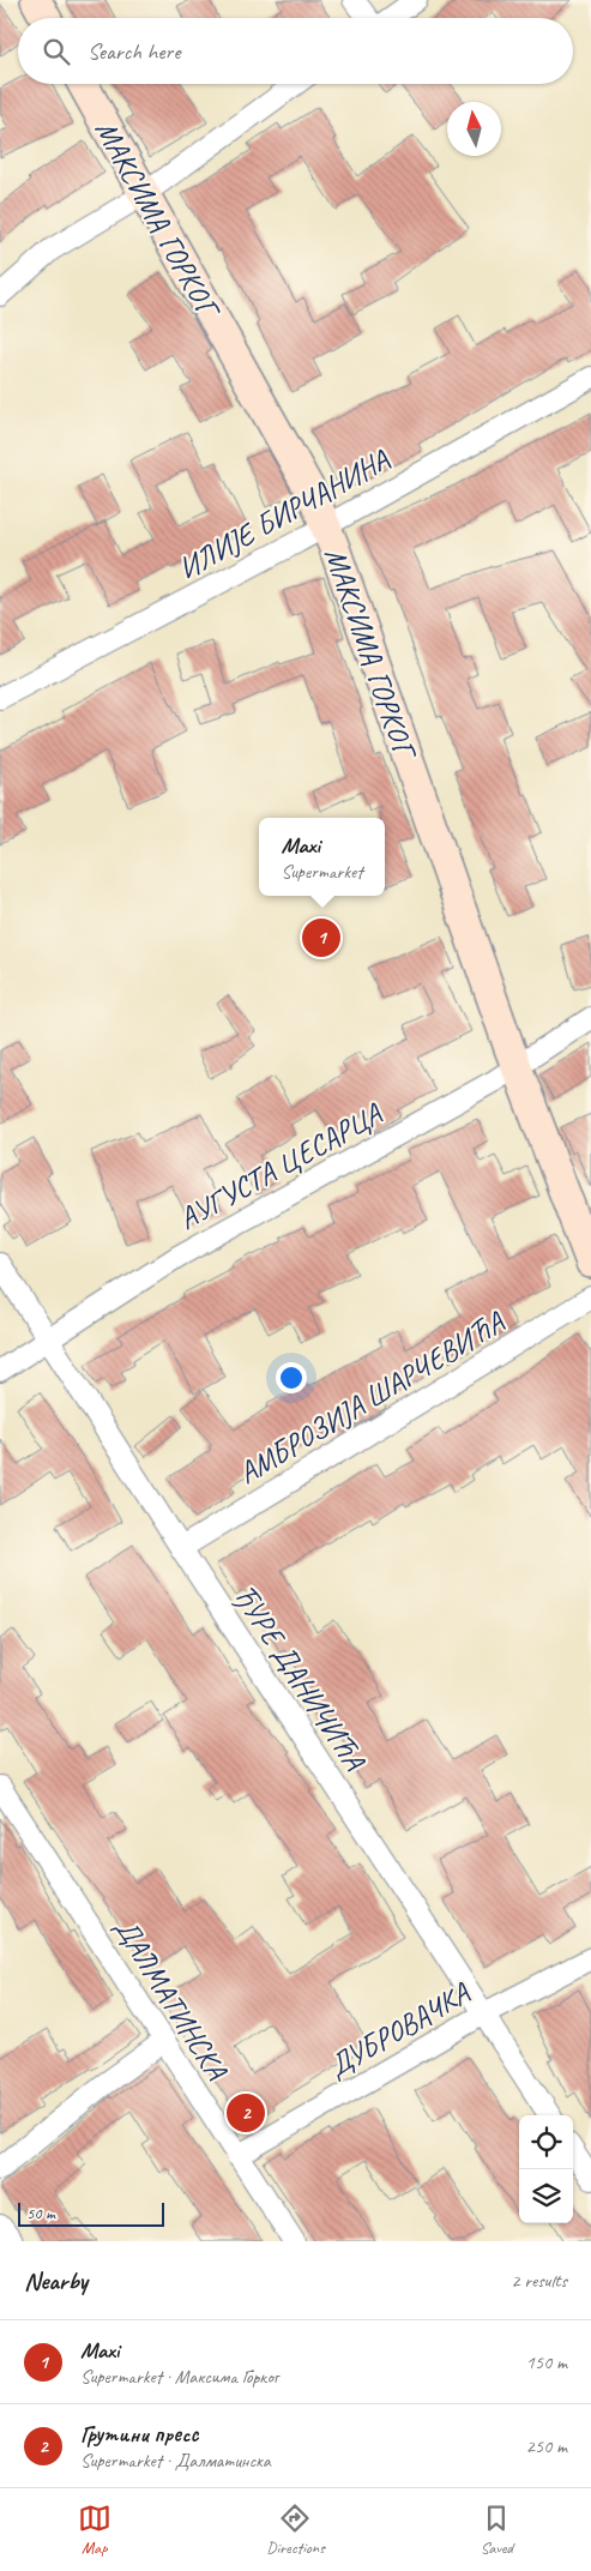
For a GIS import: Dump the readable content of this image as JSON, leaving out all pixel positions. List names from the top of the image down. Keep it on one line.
{"streets":{"street":["МАКСИМА ГОРКОГ","ИЛИЈЕ БИРЧАНИНА","АУГУСТА ЦЕСАРЦА","АМБРОЗИЈА ШАРЧЕВИЋА","ЂУРЕ ДАНИЧИЋА","ДАЛМАТИНСКА","ДУБРОВАЧКА"]},"crossings":[["МАКСИМА ГОРКОГ","ИЛИЈЕ БИРЧАНИНА"],["МАКСИМА ГОРКОГ","АУГУСТА ЦЕСАРЦА"],["АУГУСТА ЦЕСАРЦА","ЂУРЕ ДАНИЧИЋА"],["АМБРОЗИЈА ШАРЧЕВИЋА","ЂУРЕ ДАНИЧИЋА"],["ЂУРЕ ДАНИЧИЋА","ДУБРОВАЧКА"],["ДАЛМАТИНСКА","ДУБРОВАЧКА"]],"scale_bar":"50 m","north":"top","page":{"search":"Search here","popup":["Maxi","Supermarket"],"pins":["1","2"],"scale":"50 m","heading":["Nearby","2 results"],"list":[{"mark":"1","name":"Maxi","note":"Supermarket · Максима Горког","value":"150 m"},{"mark":"2","name":"Грутини пресс","note":"Supermarket · Далматинска","value":"250 m"}],"nav":["Map","Directions","Saved"]}}
